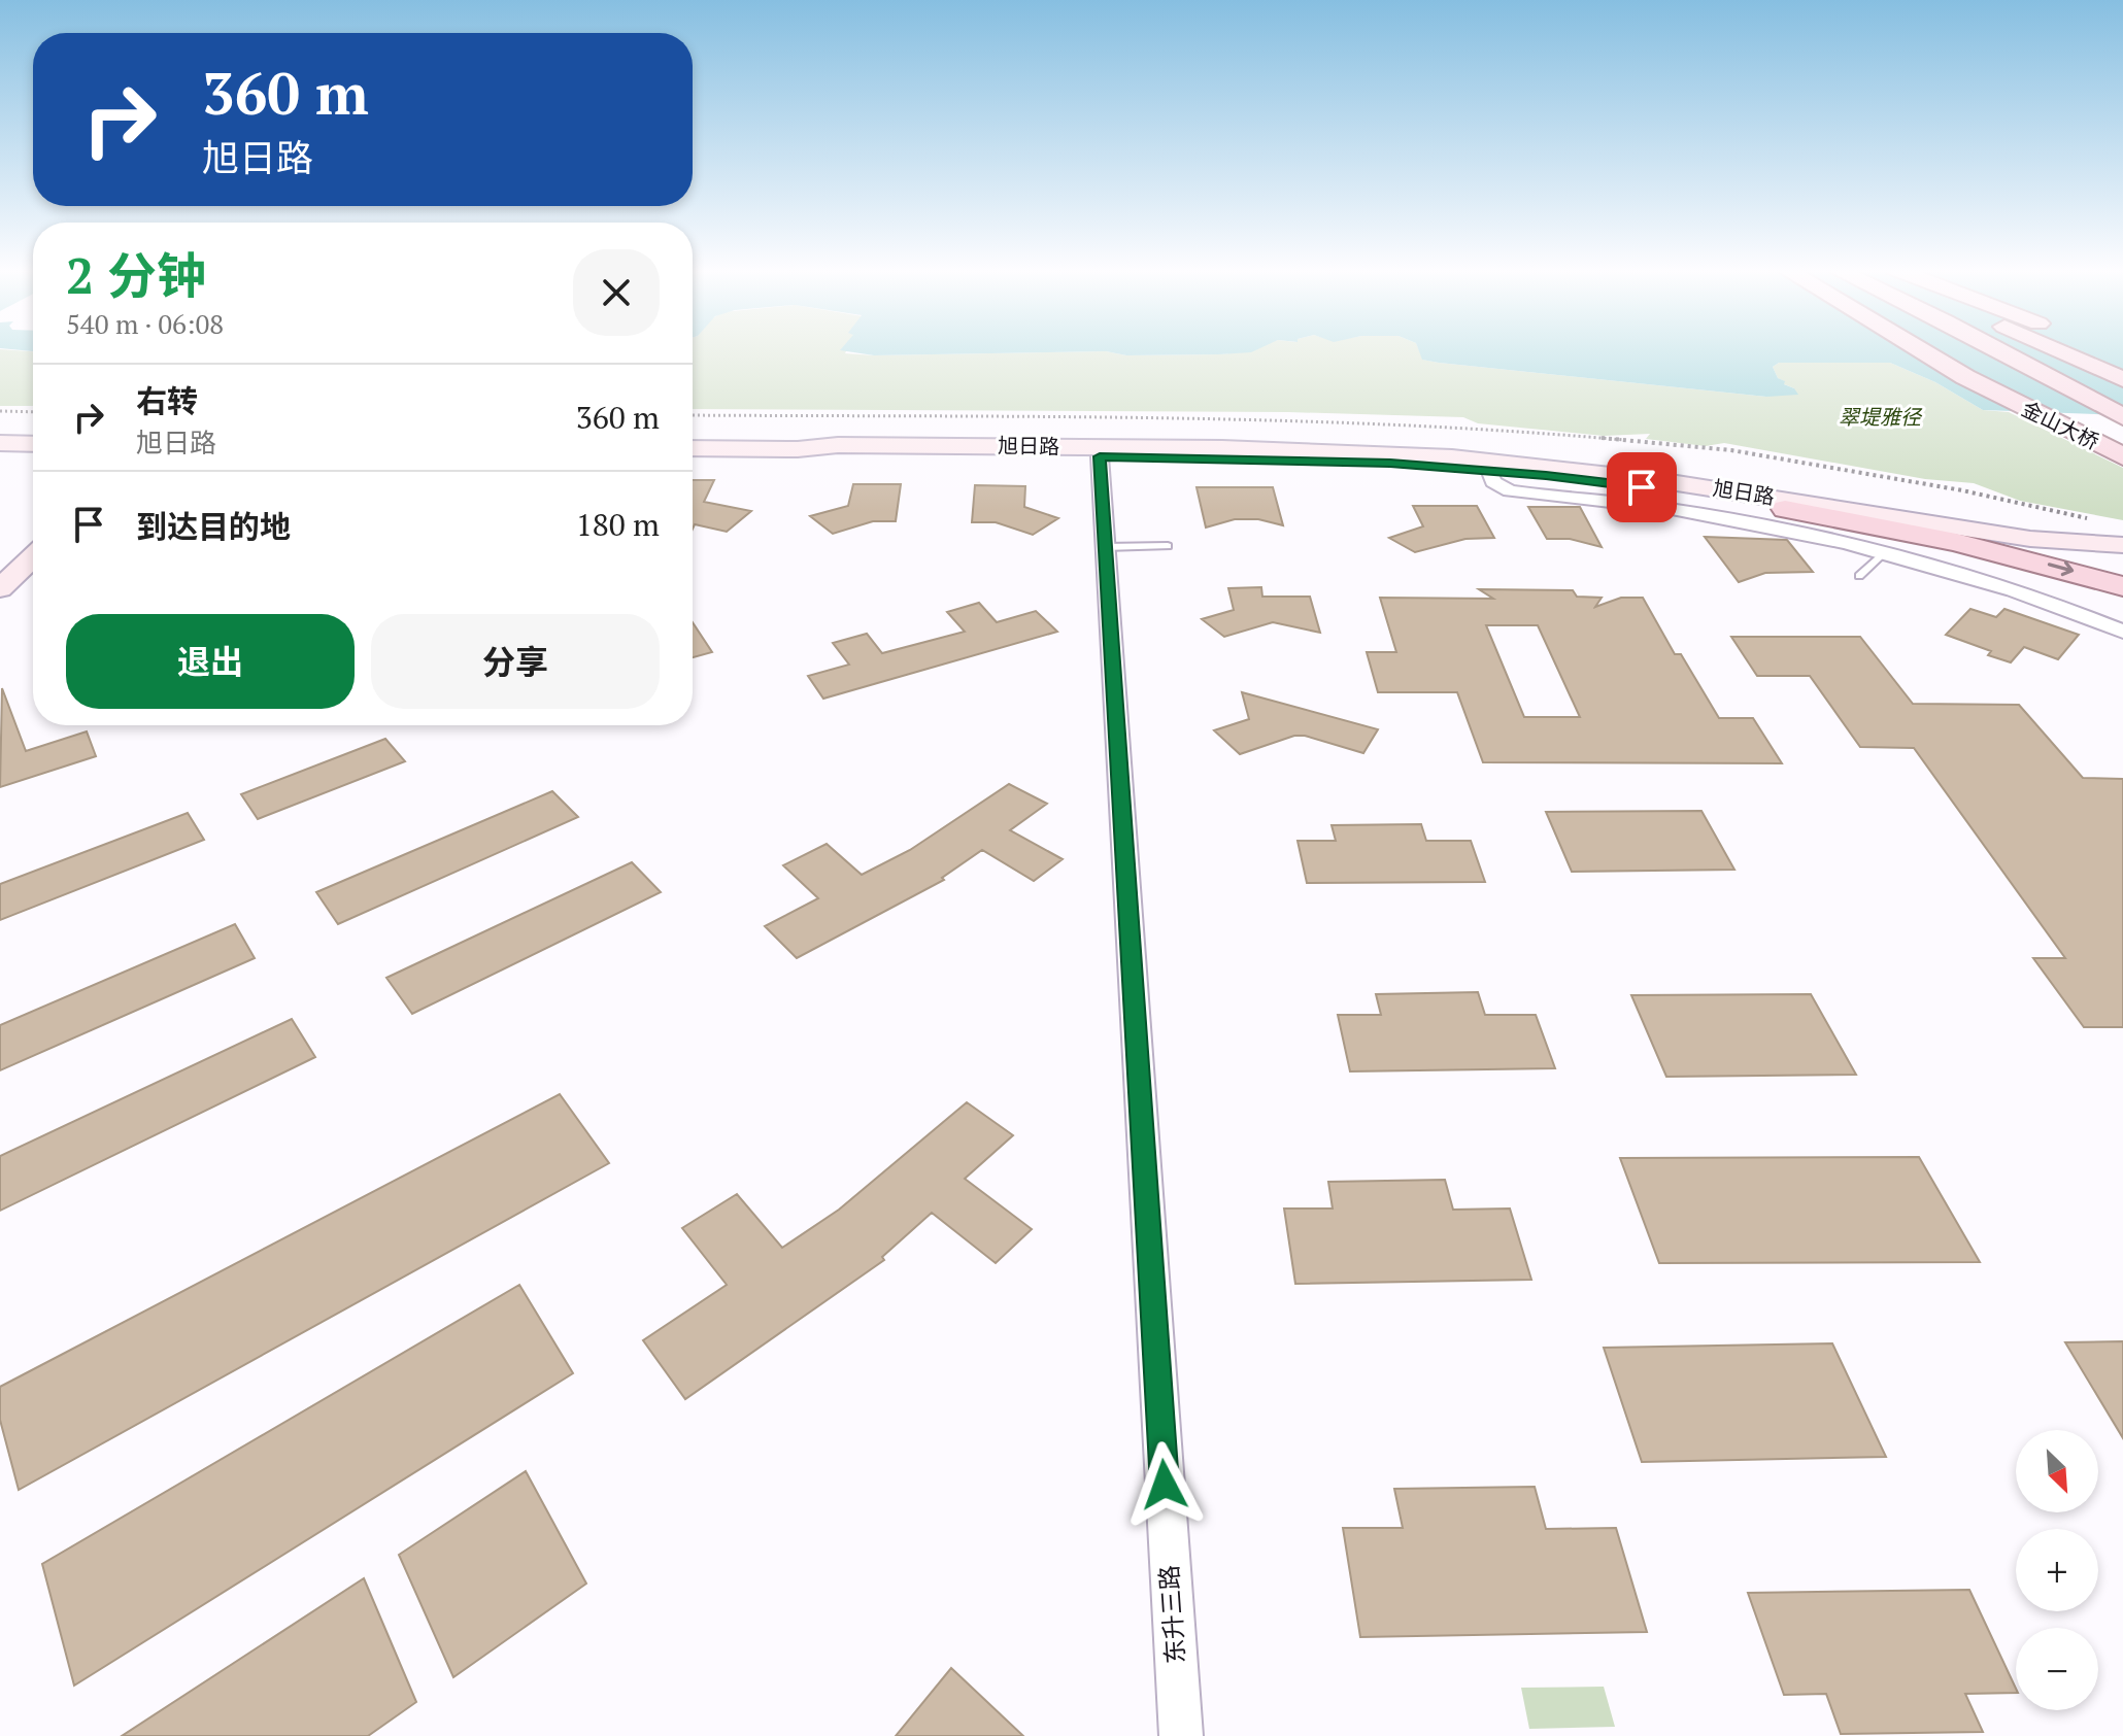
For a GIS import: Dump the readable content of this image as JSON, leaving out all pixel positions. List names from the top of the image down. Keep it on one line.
{"streets":{"main road":["金山大桥","旭日路"],"street":["东升三路"]},"crossings":[["旭日路","东升三路"]],"parks":["翠堤雅径"],"north":"bottom right","page":{"turn":["360 m","旭日路"],"heading":["2 分钟","540 m · 06:08"],"list":[{"name":"右转","note":"旭日路","value":"360 m"},{"name":"到达目的地","value":"180 m"}],"buttons":["退出","分享"],"map_buttons":["+","−"]}}
